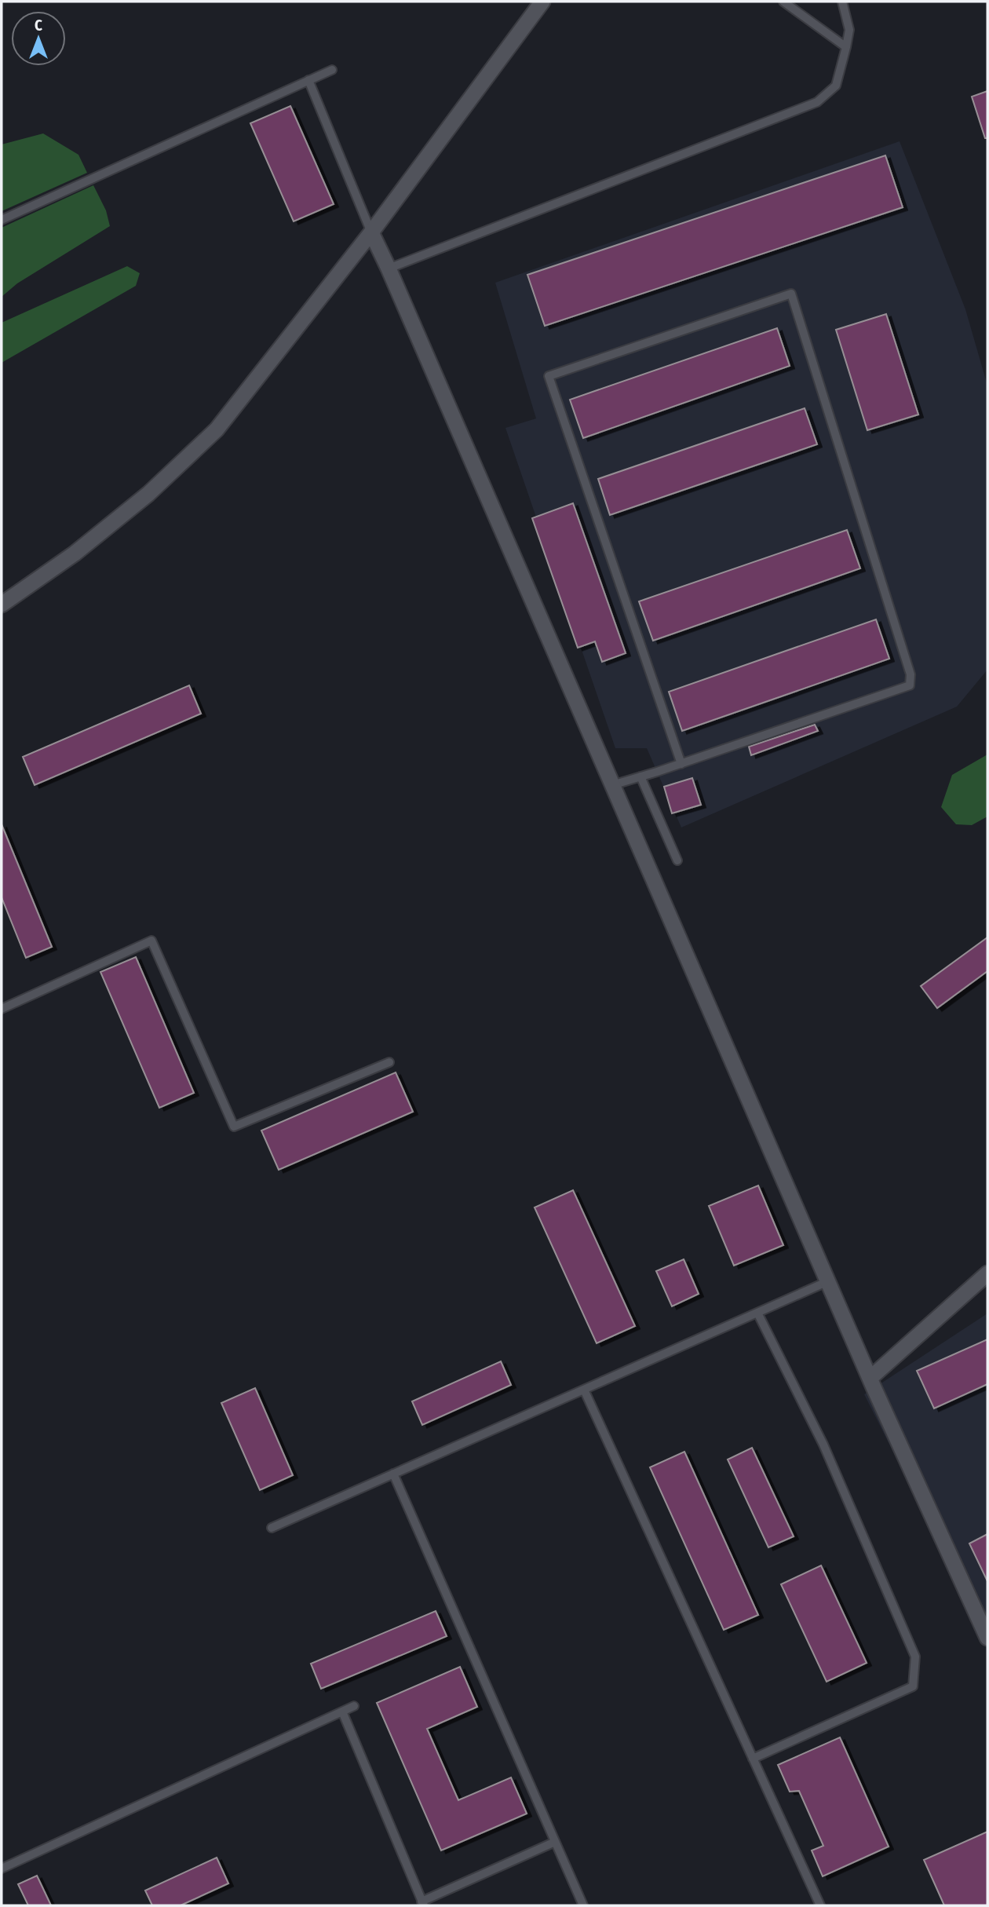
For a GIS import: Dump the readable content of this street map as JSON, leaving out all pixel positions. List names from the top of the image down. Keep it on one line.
{"north":"top"}
